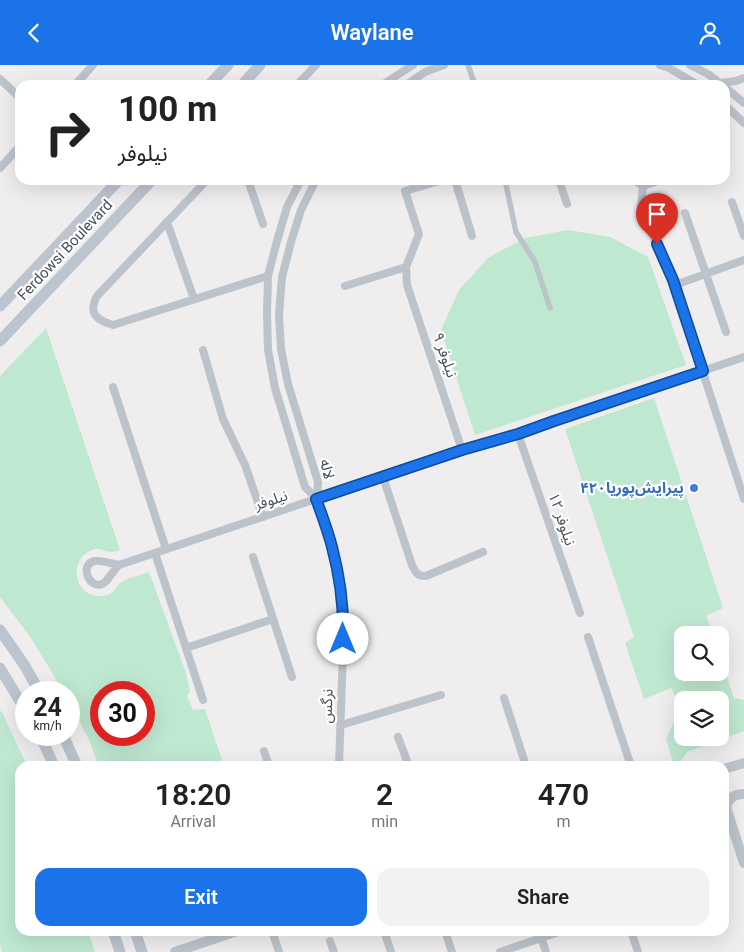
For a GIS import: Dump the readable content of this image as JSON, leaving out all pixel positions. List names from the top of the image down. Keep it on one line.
{"streets":{"main road":["Ferdowsi Boulevard"],"street":["نیلوفر ۹","لاله","نیلوفر","نیلوفر ۱۲","نرگس"]},"crossings":[["نیلوفر ۹","نیلوفر"],["لاله","نیلوفر"],["لاله","نرگس"],["نیلوفر","نیلوفر ۱۲"],["نیلوفر","نرگس"]],"places":["پیرایش‌پوریا۴۲۰"],"page":{"header":"Waylane","turn":["100 m","نیلوفر"],"speed":"24 km/h","limit":"30","eta":["18:20","Arrival","2","min","470","m"],"buttons":["Exit","Share"]}}
